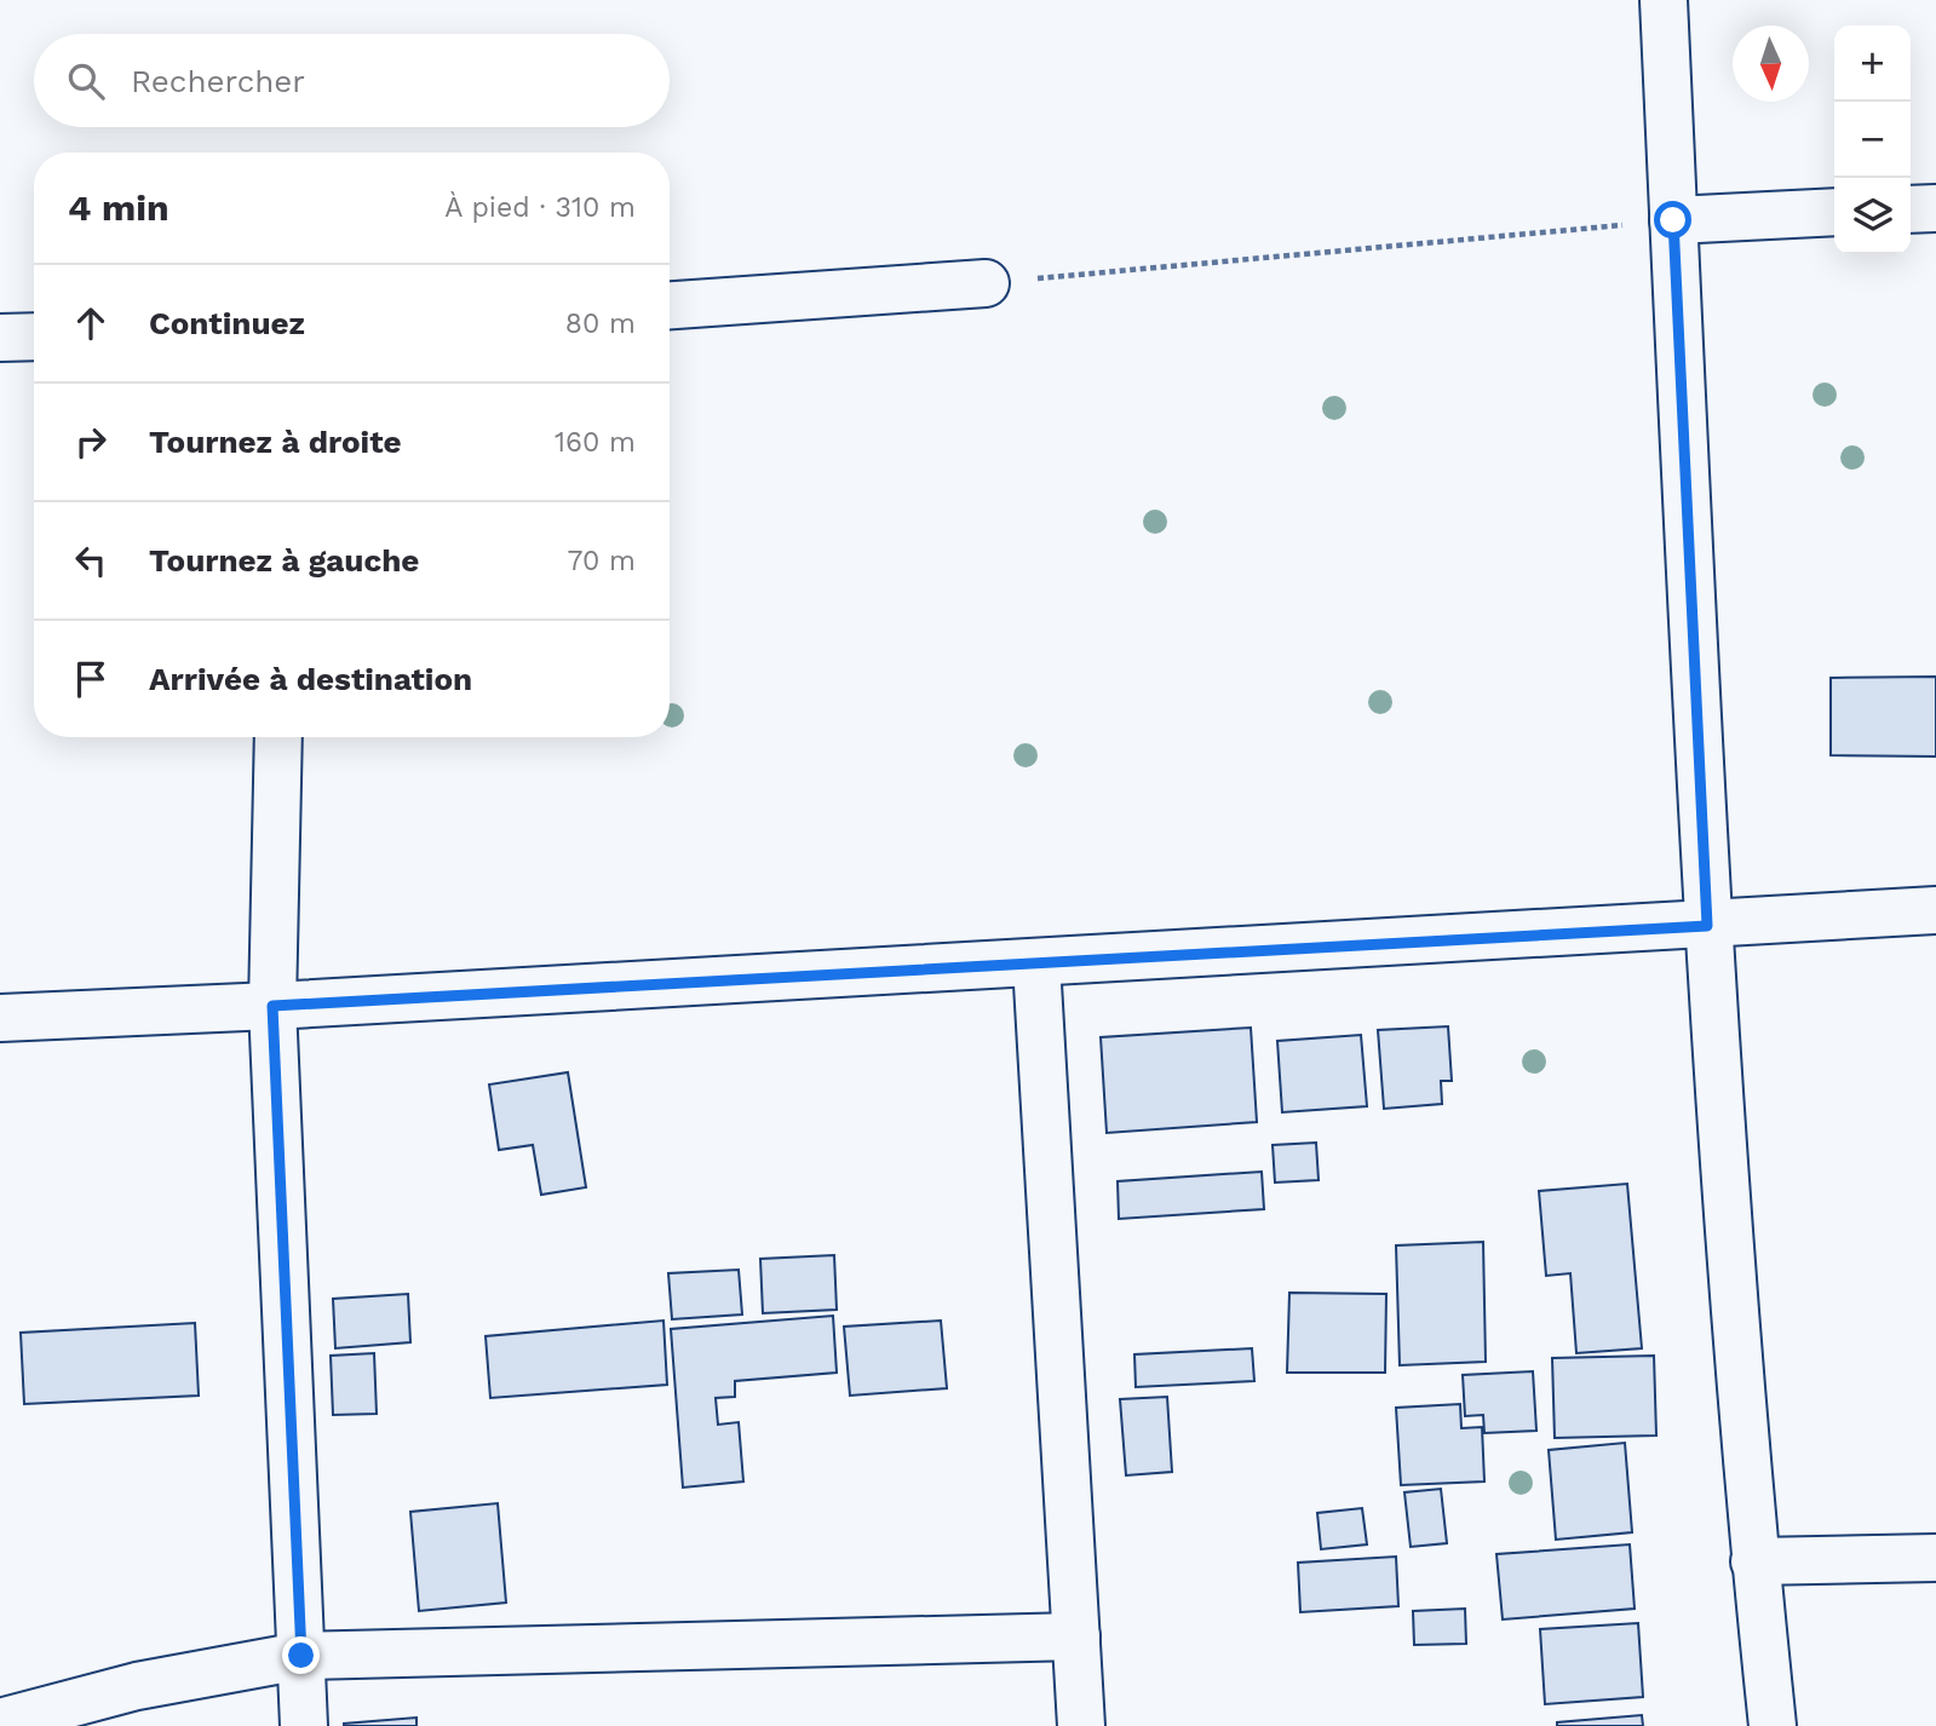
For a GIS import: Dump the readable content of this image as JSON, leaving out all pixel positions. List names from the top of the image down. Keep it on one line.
{"north":"bottom","page":{"map_buttons":["+","−"],"search":"Rechercher","heading":["4 min","À pied · 310 m"],"list":[["Continuez","80 m"],["Tournez à droite","160 m"],["Tournez à gauche","70 m"],"Arrivée à destination"]}}
